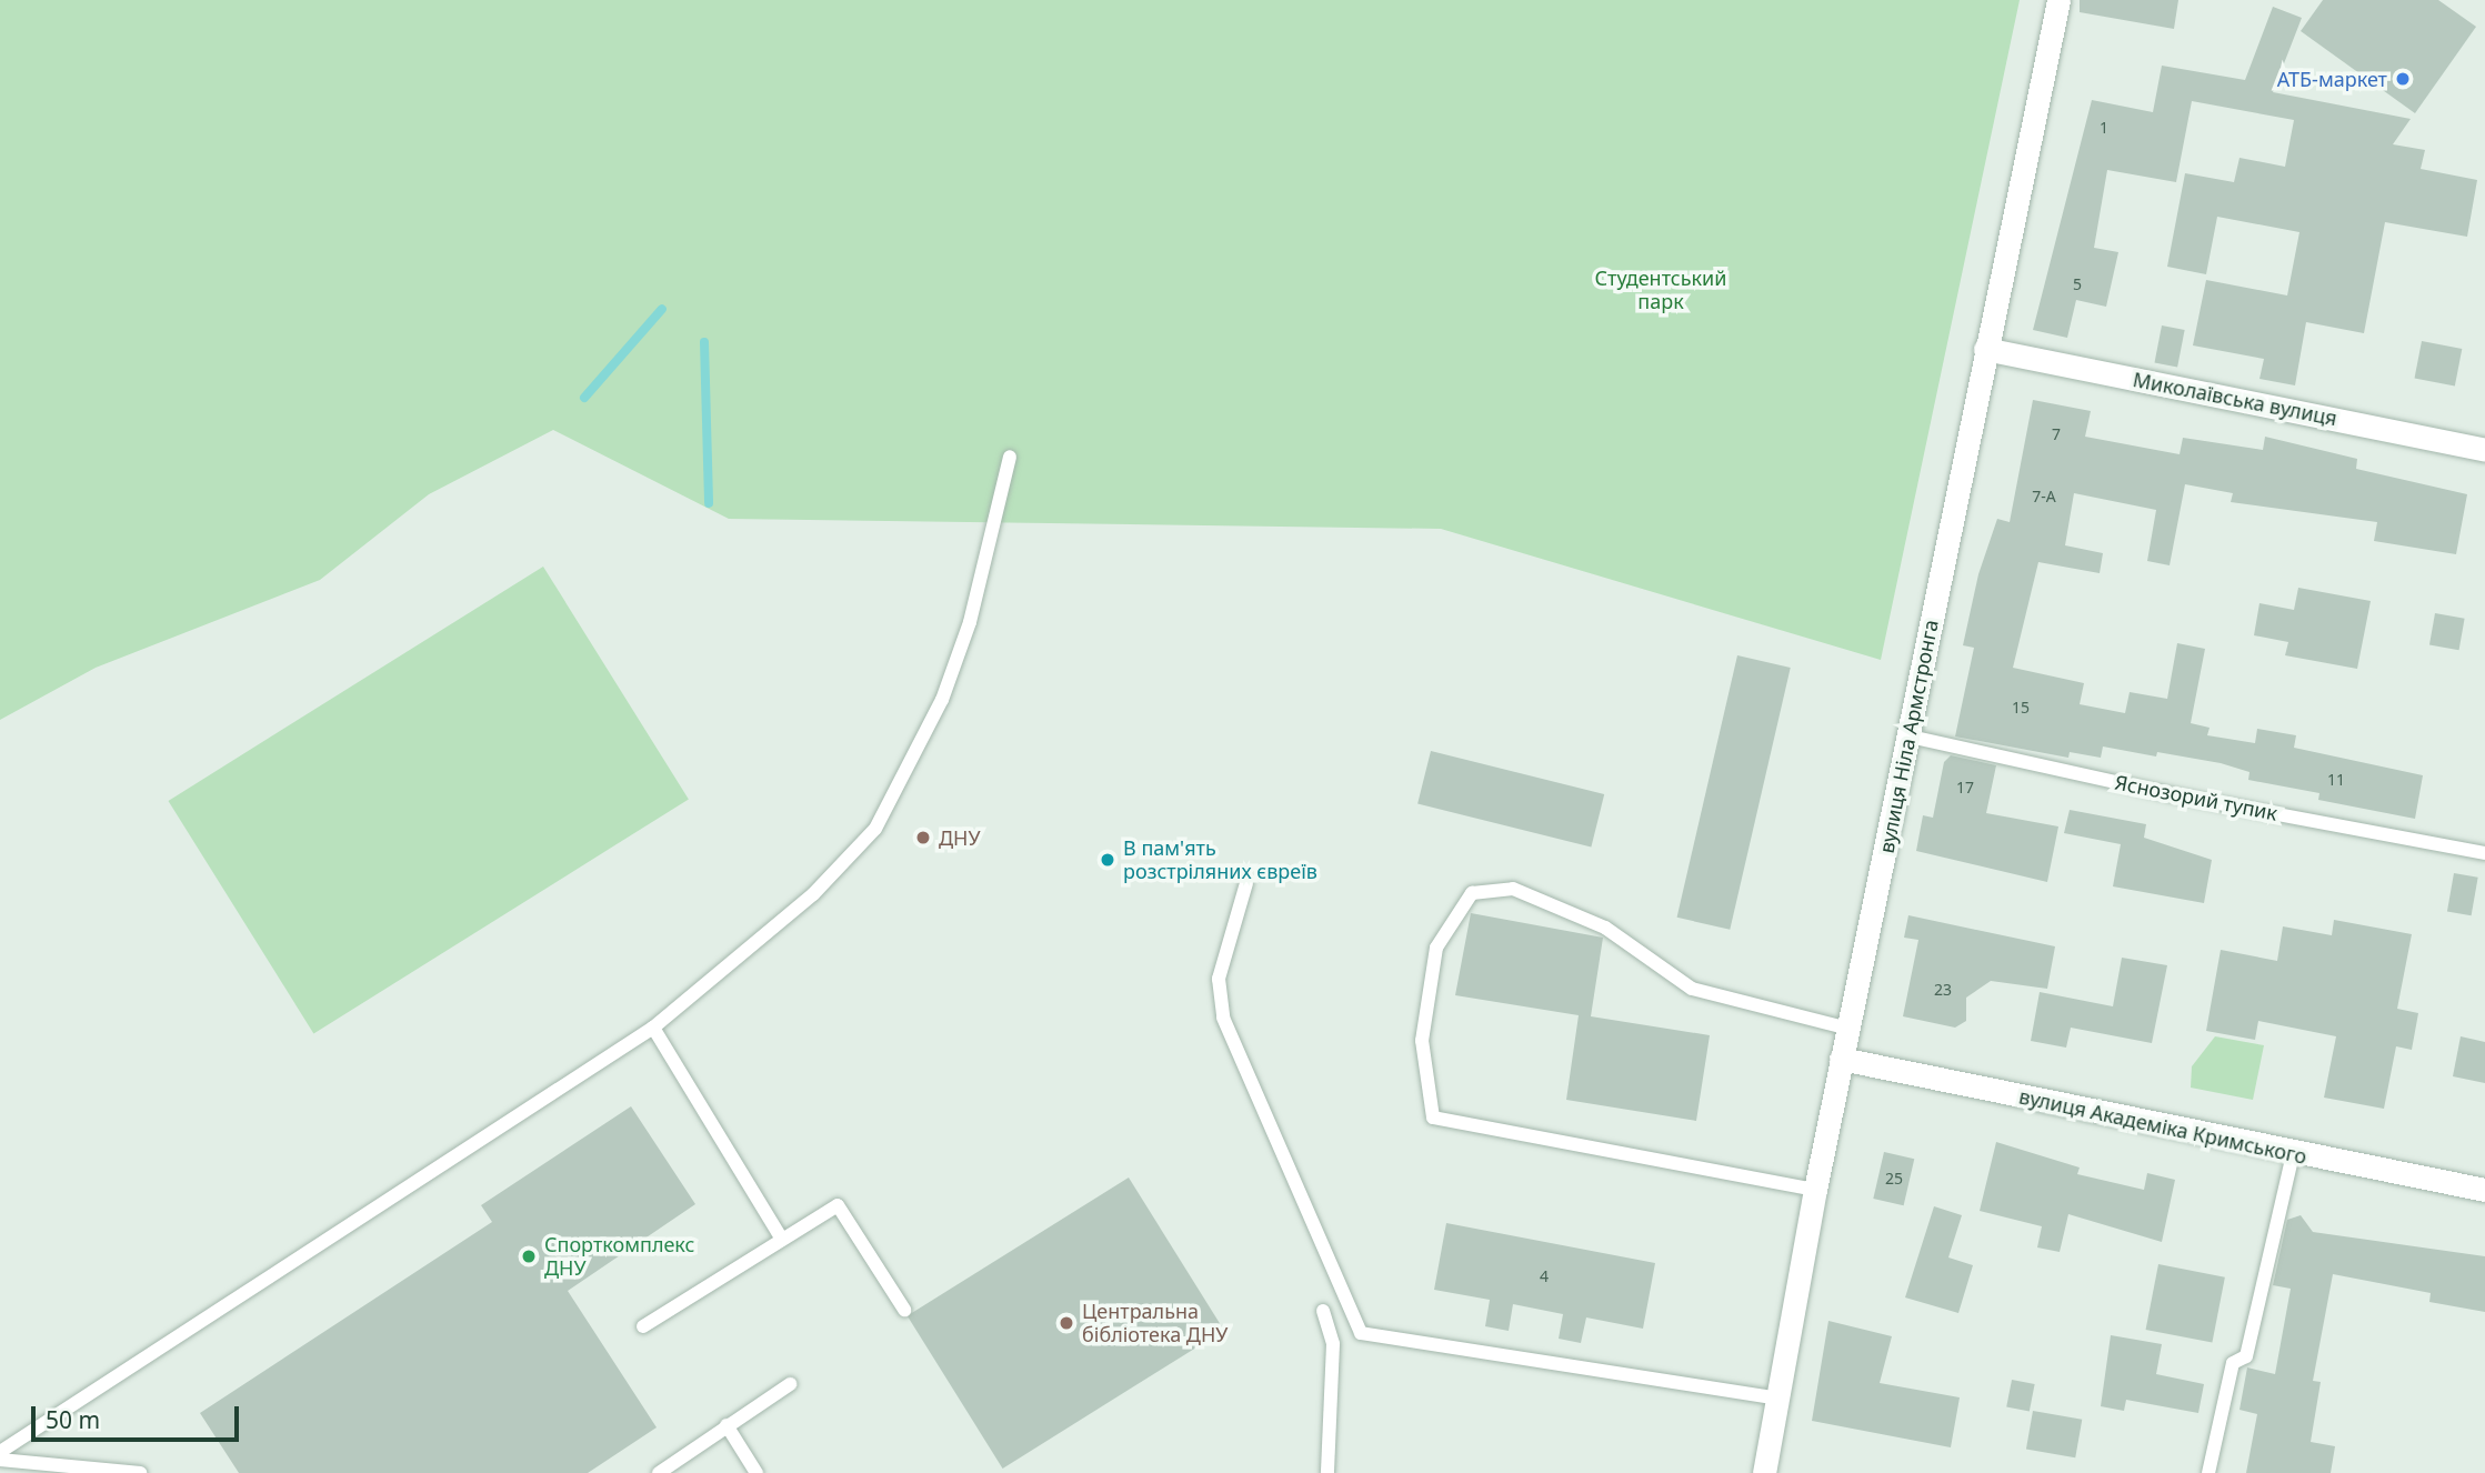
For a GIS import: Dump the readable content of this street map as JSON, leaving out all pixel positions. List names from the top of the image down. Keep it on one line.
{"streets":{"street":["Миколаївська вулиця","вулиця Ніла Армстронга","вулиця Академіка Кримського"],"lane":["Яснозорий тупик"]},"crossings":[["Миколаївська вулиця","вулиця Ніла Армстронга"],["вулиця Ніла Армстронга","Яснозорий тупик"],["вулиця Ніла Армстронга","вулиця Академіка Кримського"]],"parks":["Студентський парк"],"places":["АТБ-маркет","ДНУ","В пам'ять розстріляних євреїв","Спорткомплекс ДНУ","Центральна бібліотека ДНУ"],"house_numbers":["1","5","7","7-А","15","11","17","23","25","4"],"scale_bar":"50 m"}
